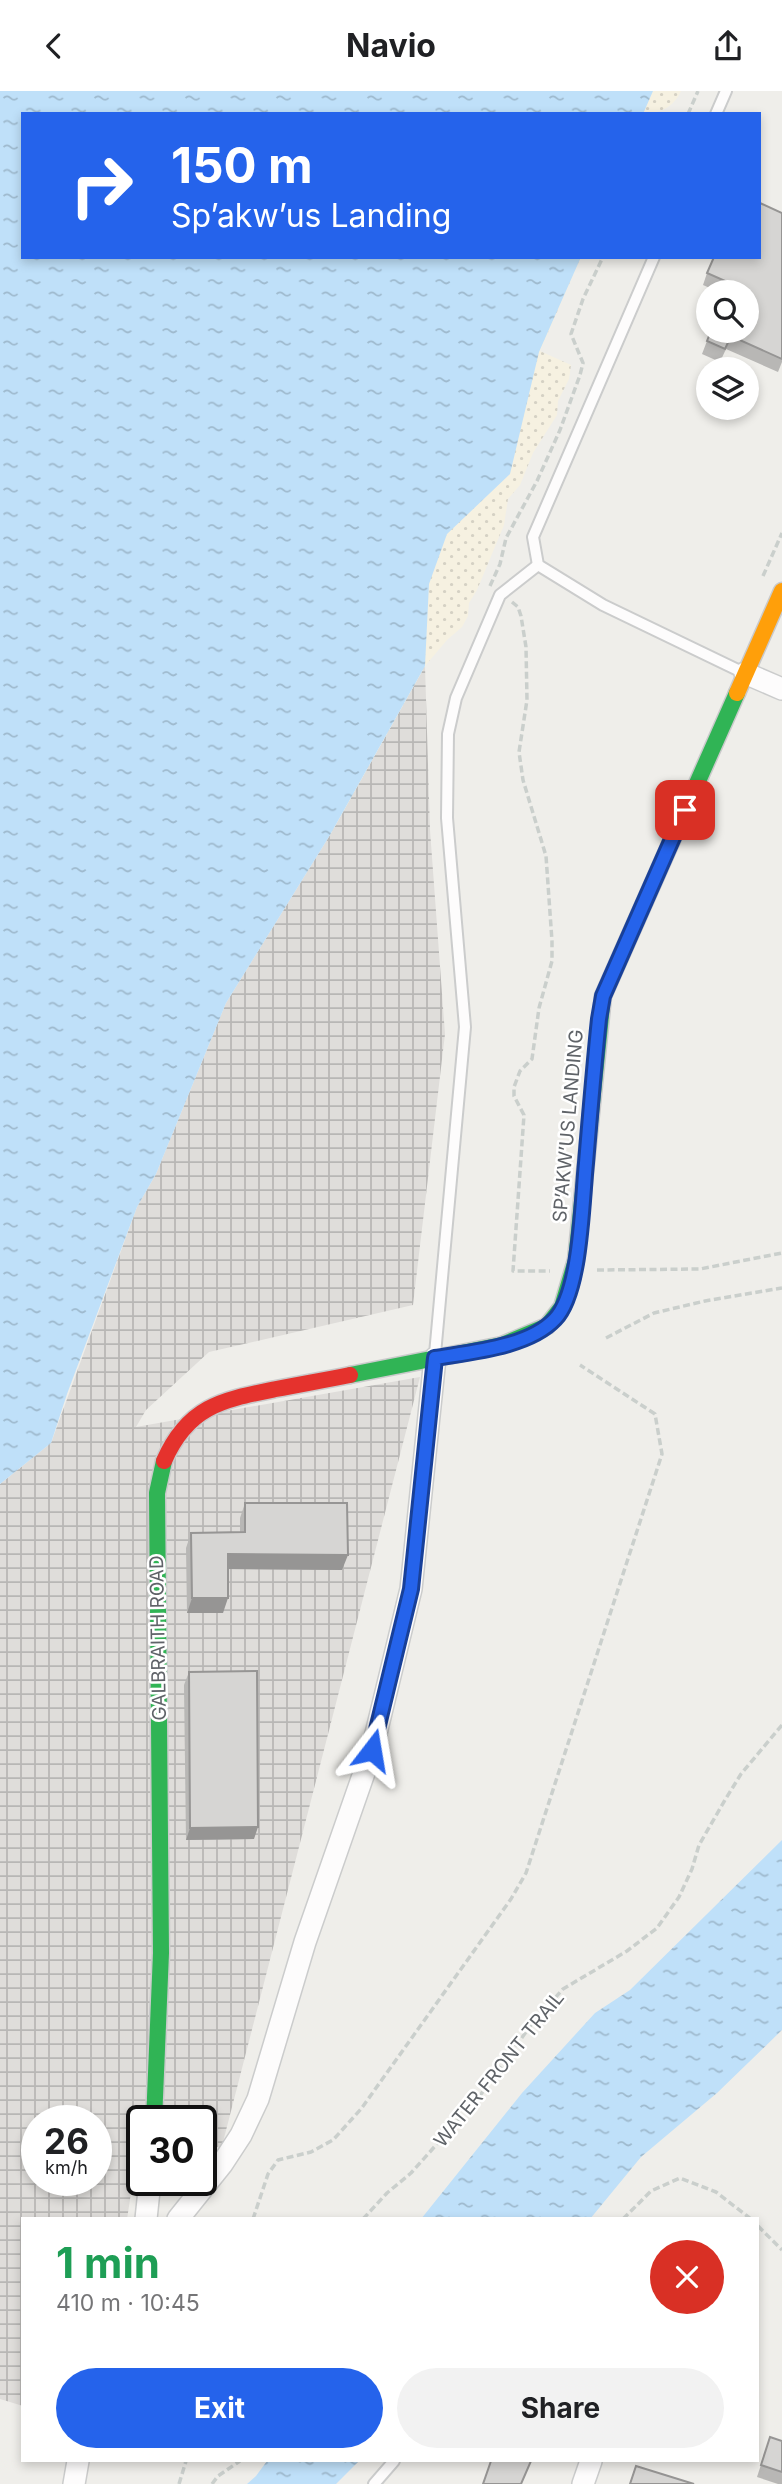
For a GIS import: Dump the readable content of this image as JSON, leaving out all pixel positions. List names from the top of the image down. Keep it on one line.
{"streets":{"street":["SP’AKW’US LANDING","GALBRAITH ROAD"],"path":["WATER FRONT TRAIL"]},"crossings":[["SP’AKW’US LANDING","GALBRAITH ROAD"]],"page":{"header":"Navio","turn":["150 m","Sp’akw’us Landing"],"speed":"26 km/h","limit":"30","heading":["1 min","410 m · 10:45"],"buttons":["Exit","Share"]}}
